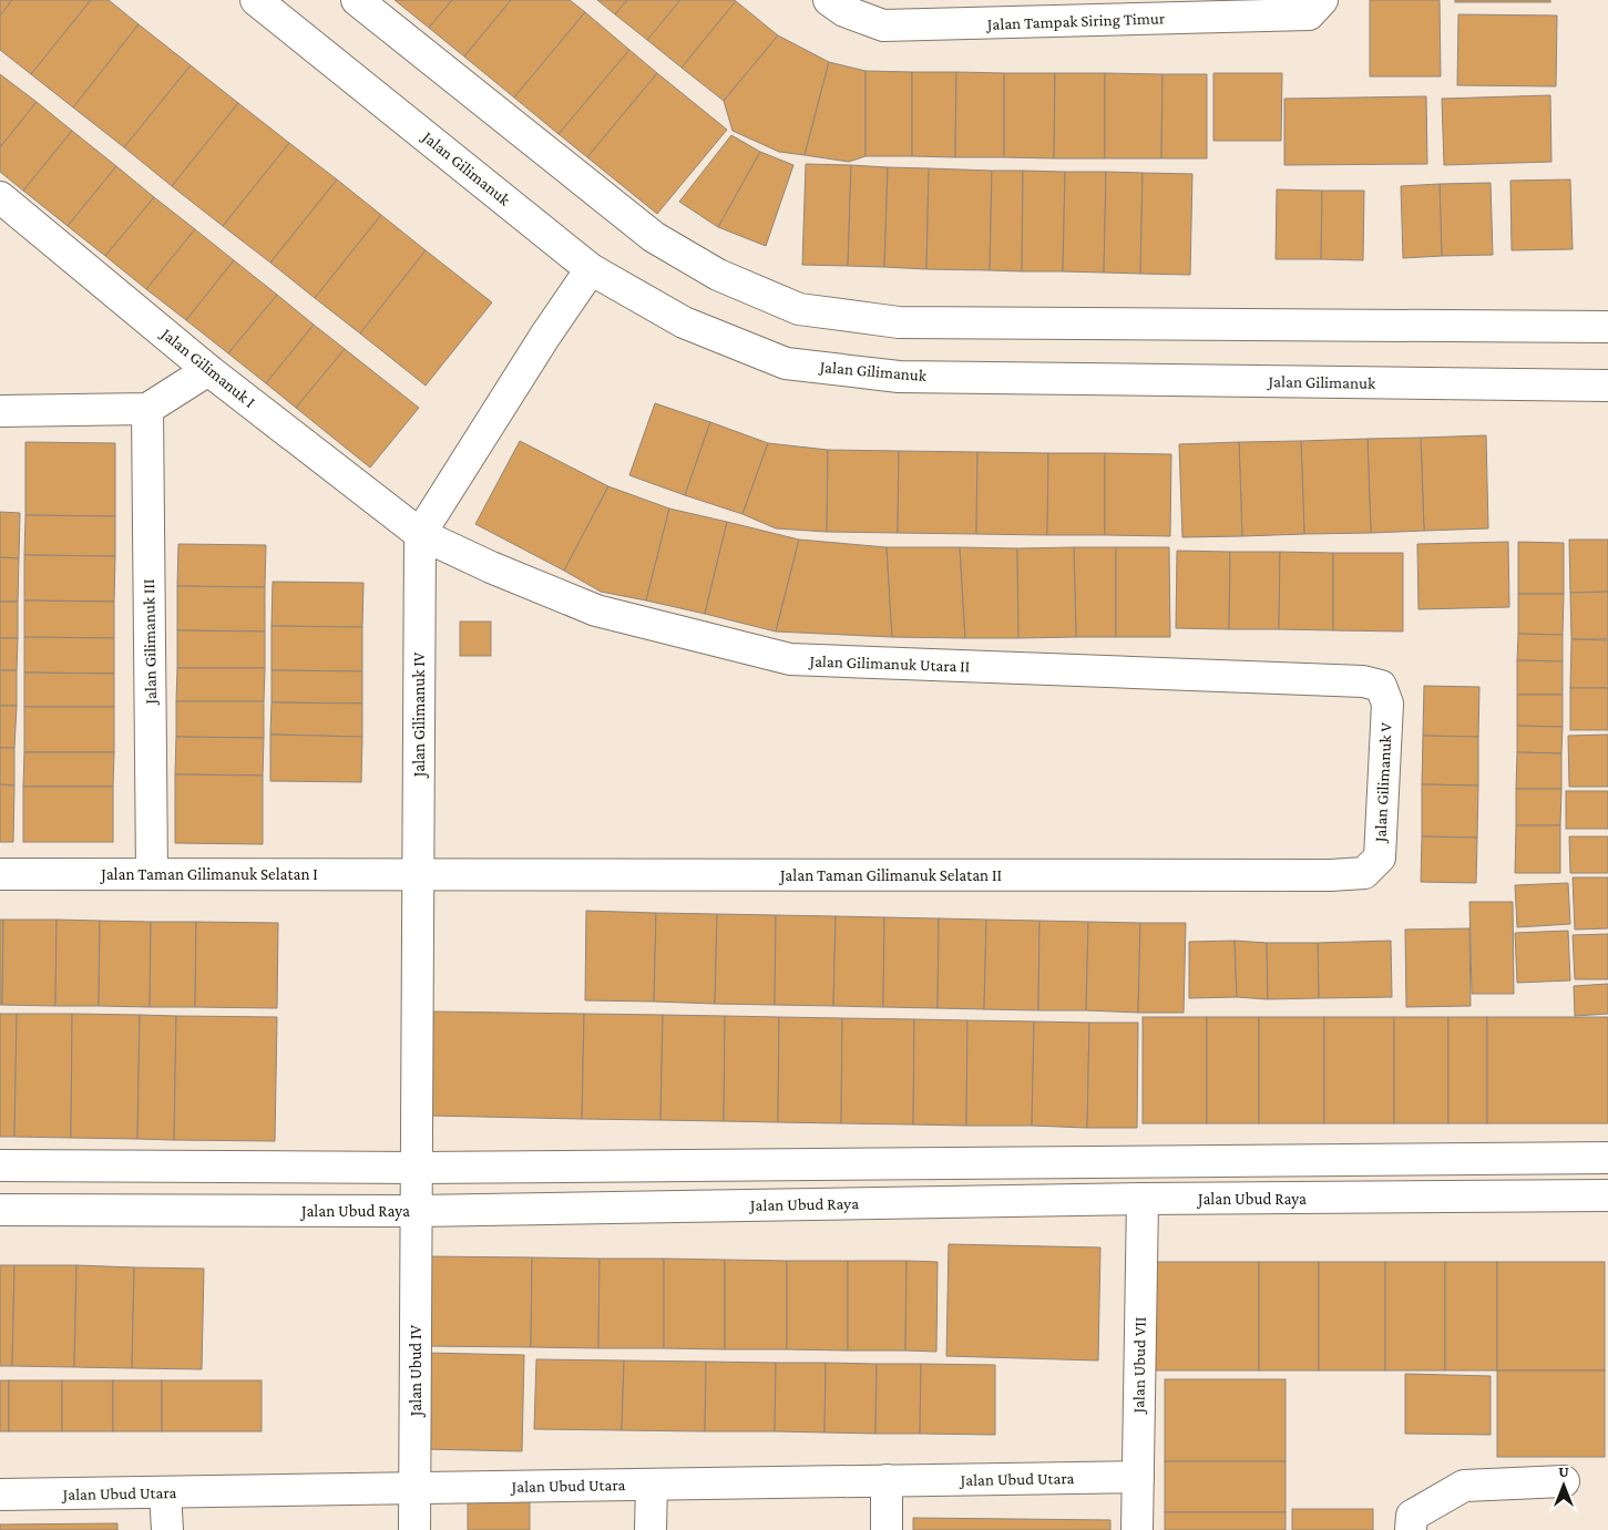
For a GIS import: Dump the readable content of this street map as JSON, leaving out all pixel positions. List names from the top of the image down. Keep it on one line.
{"streets":{"street":["Jalan Tampak Siring Timur","Jalan Gilimanuk","Jalan Gilimanuk I","Jalan Gilimanuk III","Jalan Gilimanuk Utara II","Jalan Gilimanuk IV","Jalan Gilimanuk V","Jalan Taman Gilimanuk Selatan I","Jalan Taman Gilimanuk Selatan II","Jalan Ubud Raya","Jalan Ubud VII","Jalan Ubud IV","Jalan Ubud Utara"]},"crossings":[["Jalan Gilimanuk I","Jalan Gilimanuk Utara II"],["Jalan Gilimanuk I","Jalan Gilimanuk IV"],["Jalan Gilimanuk III","Jalan Taman Gilimanuk Selatan I"],["Jalan Gilimanuk Utara II","Jalan Gilimanuk IV"],["Jalan Gilimanuk Utara II","Jalan Gilimanuk V"],["Jalan Gilimanuk IV","Jalan Taman Gilimanuk Selatan I"],["Jalan Gilimanuk IV","Jalan Taman Gilimanuk Selatan II"],["Jalan Gilimanuk IV","Jalan Ubud Raya"],["Jalan Gilimanuk IV","Jalan Ubud IV"],["Jalan Gilimanuk V","Jalan Taman Gilimanuk Selatan II"],["Jalan Taman Gilimanuk Selatan I","Jalan Taman Gilimanuk Selatan II"],["Jalan Ubud Raya","Jalan Ubud VII"],["Jalan Ubud Raya","Jalan Ubud IV"],["Jalan Ubud VII","Jalan Ubud Utara"],["Jalan Ubud IV","Jalan Ubud Utara"]],"north":"top"}
